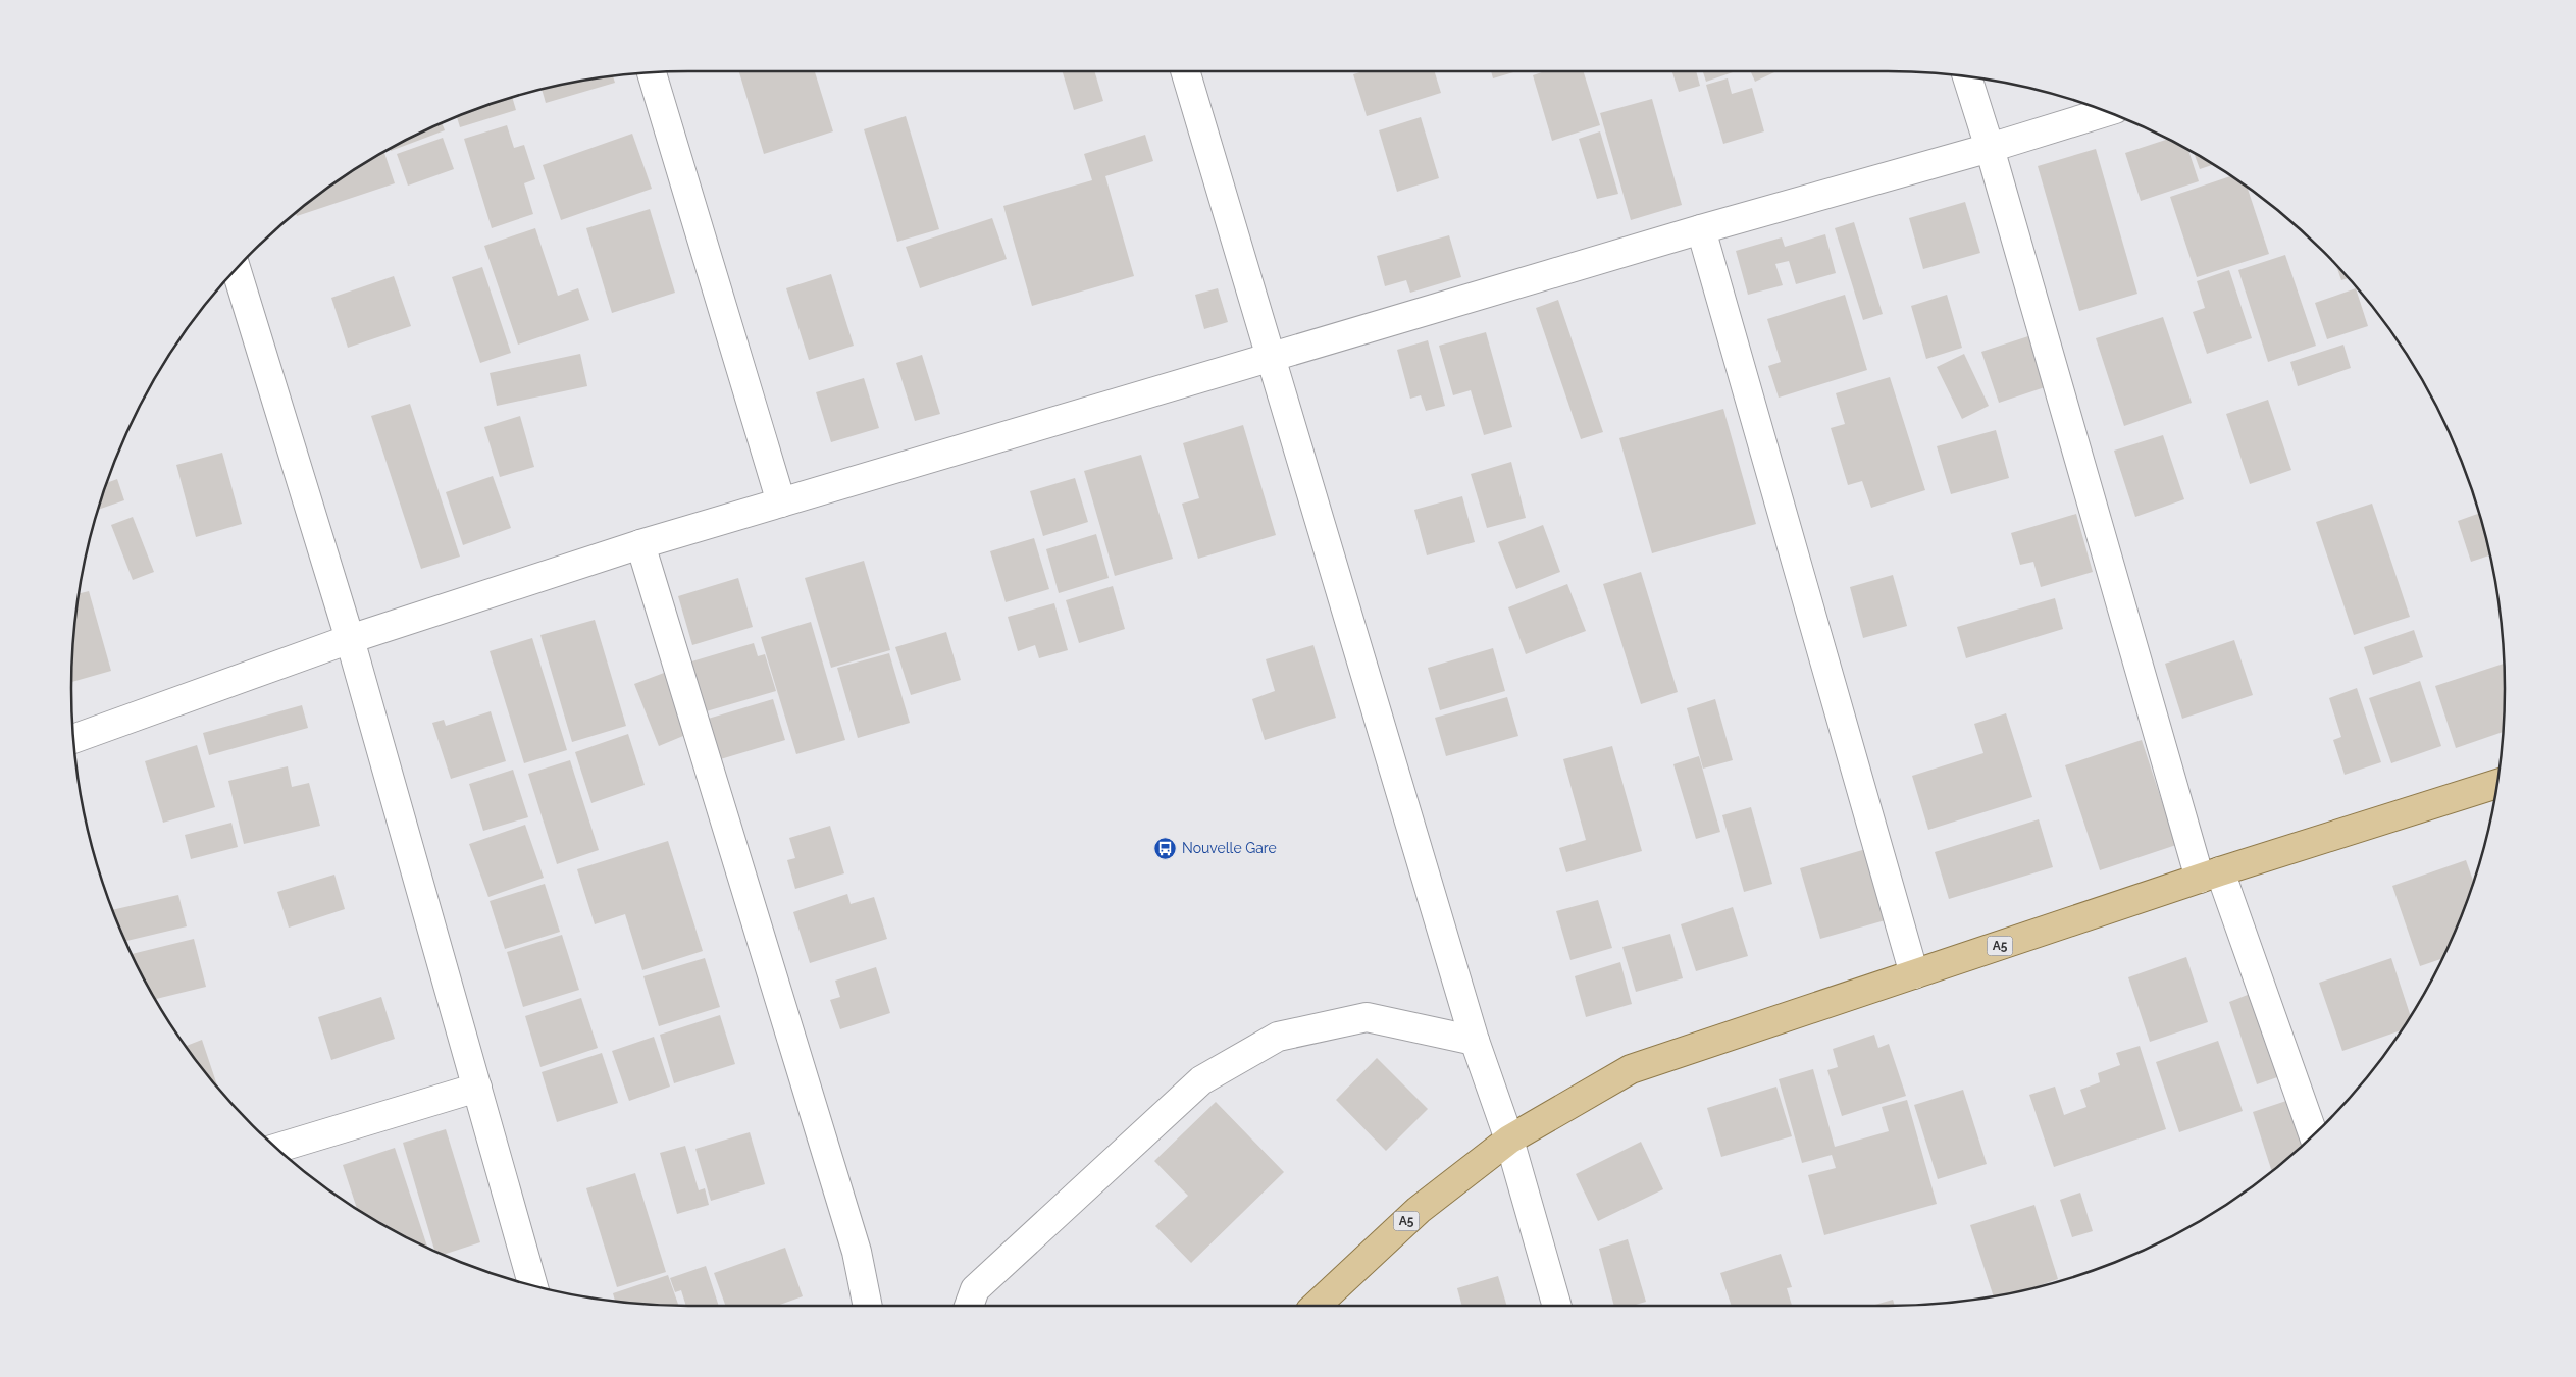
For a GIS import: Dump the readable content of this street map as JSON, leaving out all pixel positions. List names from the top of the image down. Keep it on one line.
{"streets":{"main road":["A5"]},"places":{"bus stop":["Nouvelle Gare"]}}
